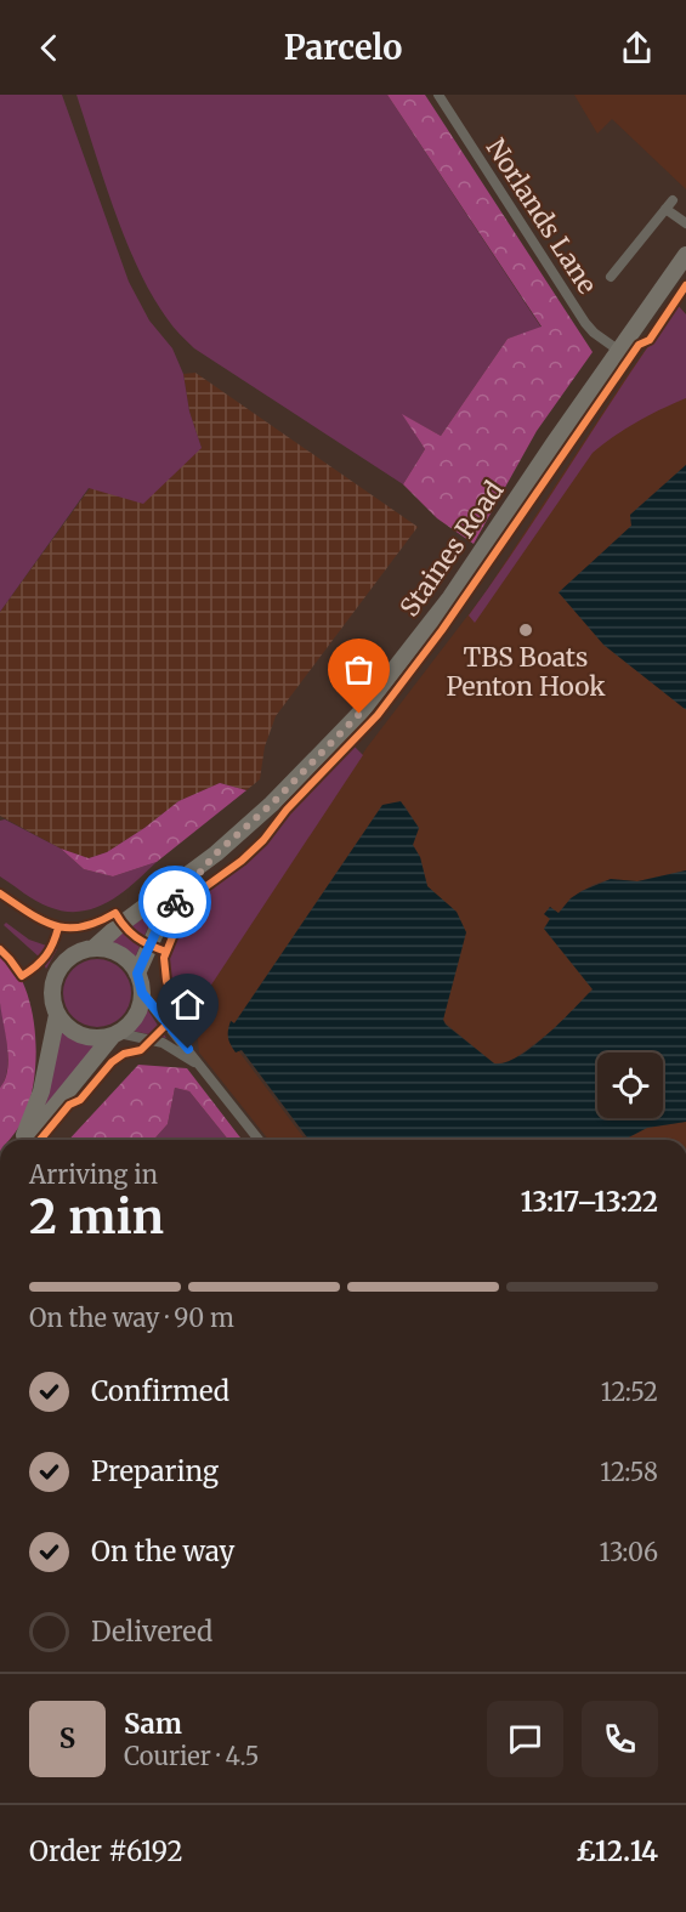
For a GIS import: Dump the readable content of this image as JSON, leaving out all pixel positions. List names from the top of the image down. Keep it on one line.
{"streets":{"main road":["Staines Road"],"street":["Norlands Lane"]},"crossings":[["Norlands Lane","Staines Road"]],"places":["TBS Boats Penton Hook"],"page":{"header":"Parcelo","heading":["2 min","Arriving in","13:17–13:22"],"panel":["Sam","Courier · 4.5","Order #6192","£12.14"],"bar":"On the way · 90 m","list":[["Confirmed","12:52"],["Preparing","12:58"],["On the way","13:06"],"Delivered"],"round":"S"}}
